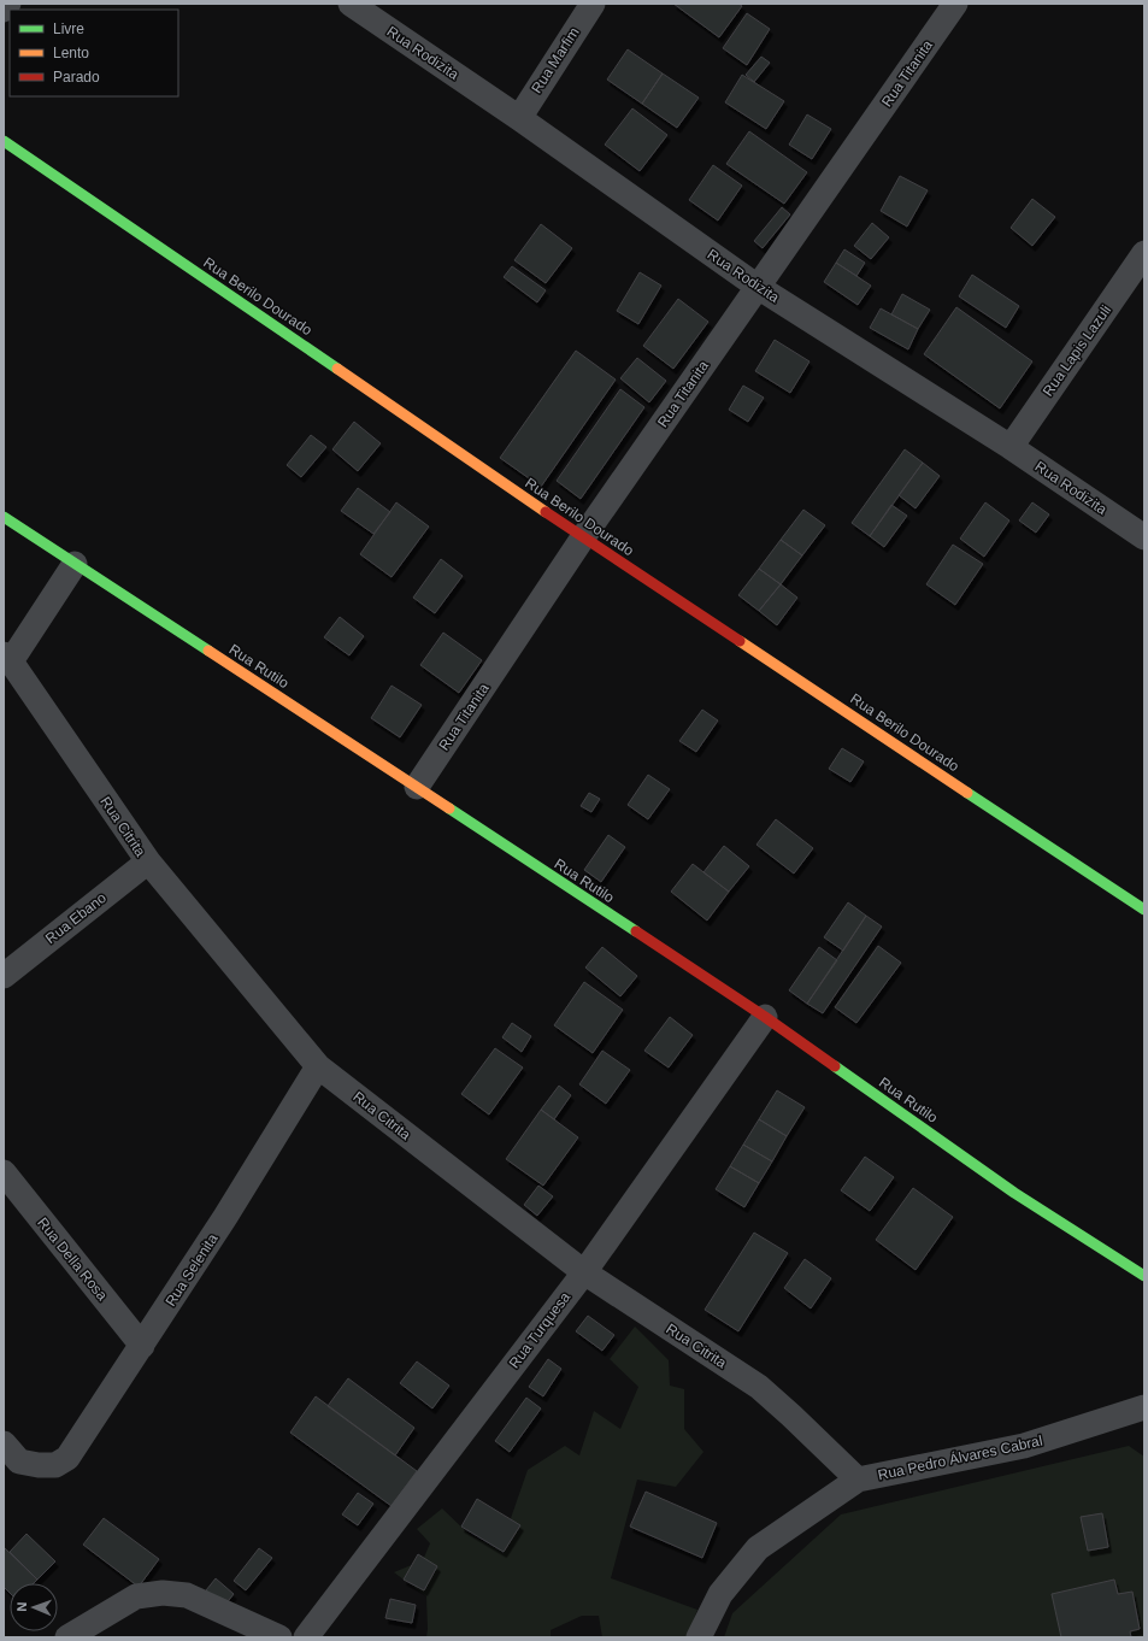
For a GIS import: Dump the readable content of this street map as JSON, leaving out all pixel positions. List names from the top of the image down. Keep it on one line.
{"streets":{"street":["Rua Rodizita","Rua Marfim","Rua Titanita","Rua Berilo Dourado","Rua Lapis Lazuli","Rua Rutilo","Rua Citrita","Rua Ebano","Rua Della Rosa","Rua Selenita","Rua Turquesa","Rua Pedro Álvares Cabral"]},"crossings":[["Rua Rodizita","Rua Marfim"],["Rua Rodizita","Rua Titanita"],["Rua Rodizita","Rua Lapis Lazuli"],["Rua Titanita","Rua Berilo Dourado"],["Rua Titanita","Rua Rutilo"],["Rua Rutilo","Rua Turquesa"],["Rua Citrita","Rua Ebano"],["Rua Citrita","Rua Selenita"],["Rua Citrita","Rua Turquesa"],["Rua Citrita","Rua Pedro Álvares Cabral"],["Rua Della Rosa","Rua Selenita"]],"legend":["Livre","Lento","Parado"],"north":"left"}
